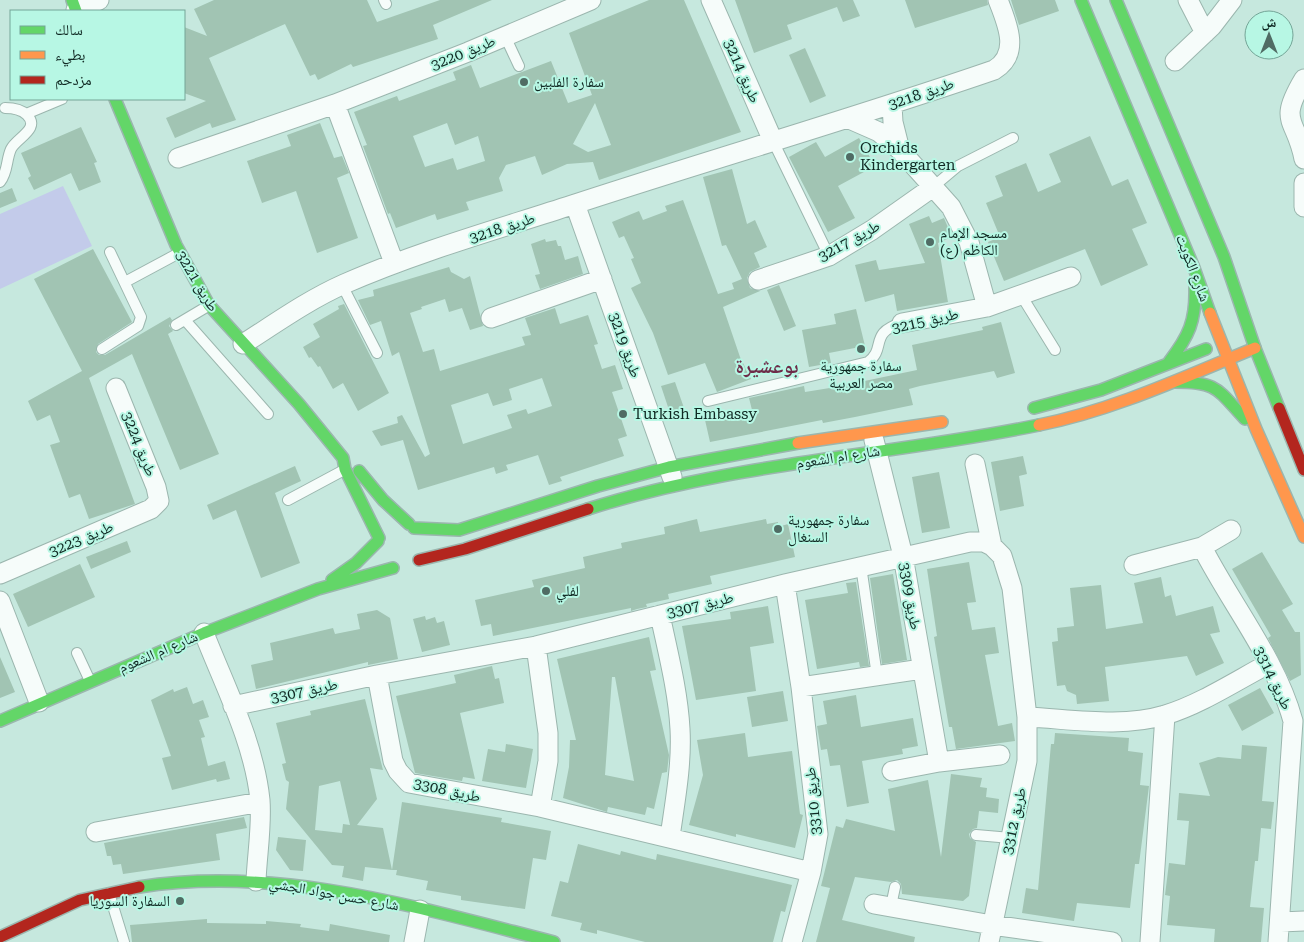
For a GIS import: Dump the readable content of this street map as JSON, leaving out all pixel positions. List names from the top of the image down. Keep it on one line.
{"streets":{"street":["طريق 3220","طريق 3214","طريق 3218","طريق 3217","شارع الكويت","طريق 3221","طريق 3215","طريق 3219","طريق 3224","شارع ام الشعوم","طريق 3223","طريق 3309","طريق 3307","طريق 3314","طريق 3308","طريق 3310","طريق 3312","شارع حسن جواد الجشي"]},"crossings":[["طريق 3214","طريق 3218"],["طريق 3218","طريق 3221"],["طريق 3218","طريق 3219"],["شارع الكويت","شارع ام الشعوم"],["طريق 3221","شارع ام الشعوم"],["طريق 3219","شارع ام الشعوم"],["طريق 3224","طريق 3223"],["شارع ام الشعوم","طريق 3309"],["طريق 3309","طريق 3307"],["طريق 3307","طريق 3308"],["طريق 3307","طريق 3310"],["طريق 3308","طريق 3310"]],"districts":["بوعشيرة"],"places":["سفارة الفلبين","Orchids Kindergarten","مسجد الإمام الكاظم (ع)","سفارة جمهورية مصر العربية","Turkish Embassy","سفارة جمهورية السنغال","لفلي","السفارة السوريا"],"legend":["سالك","بطيء","مزدحم"],"north":"top"}
